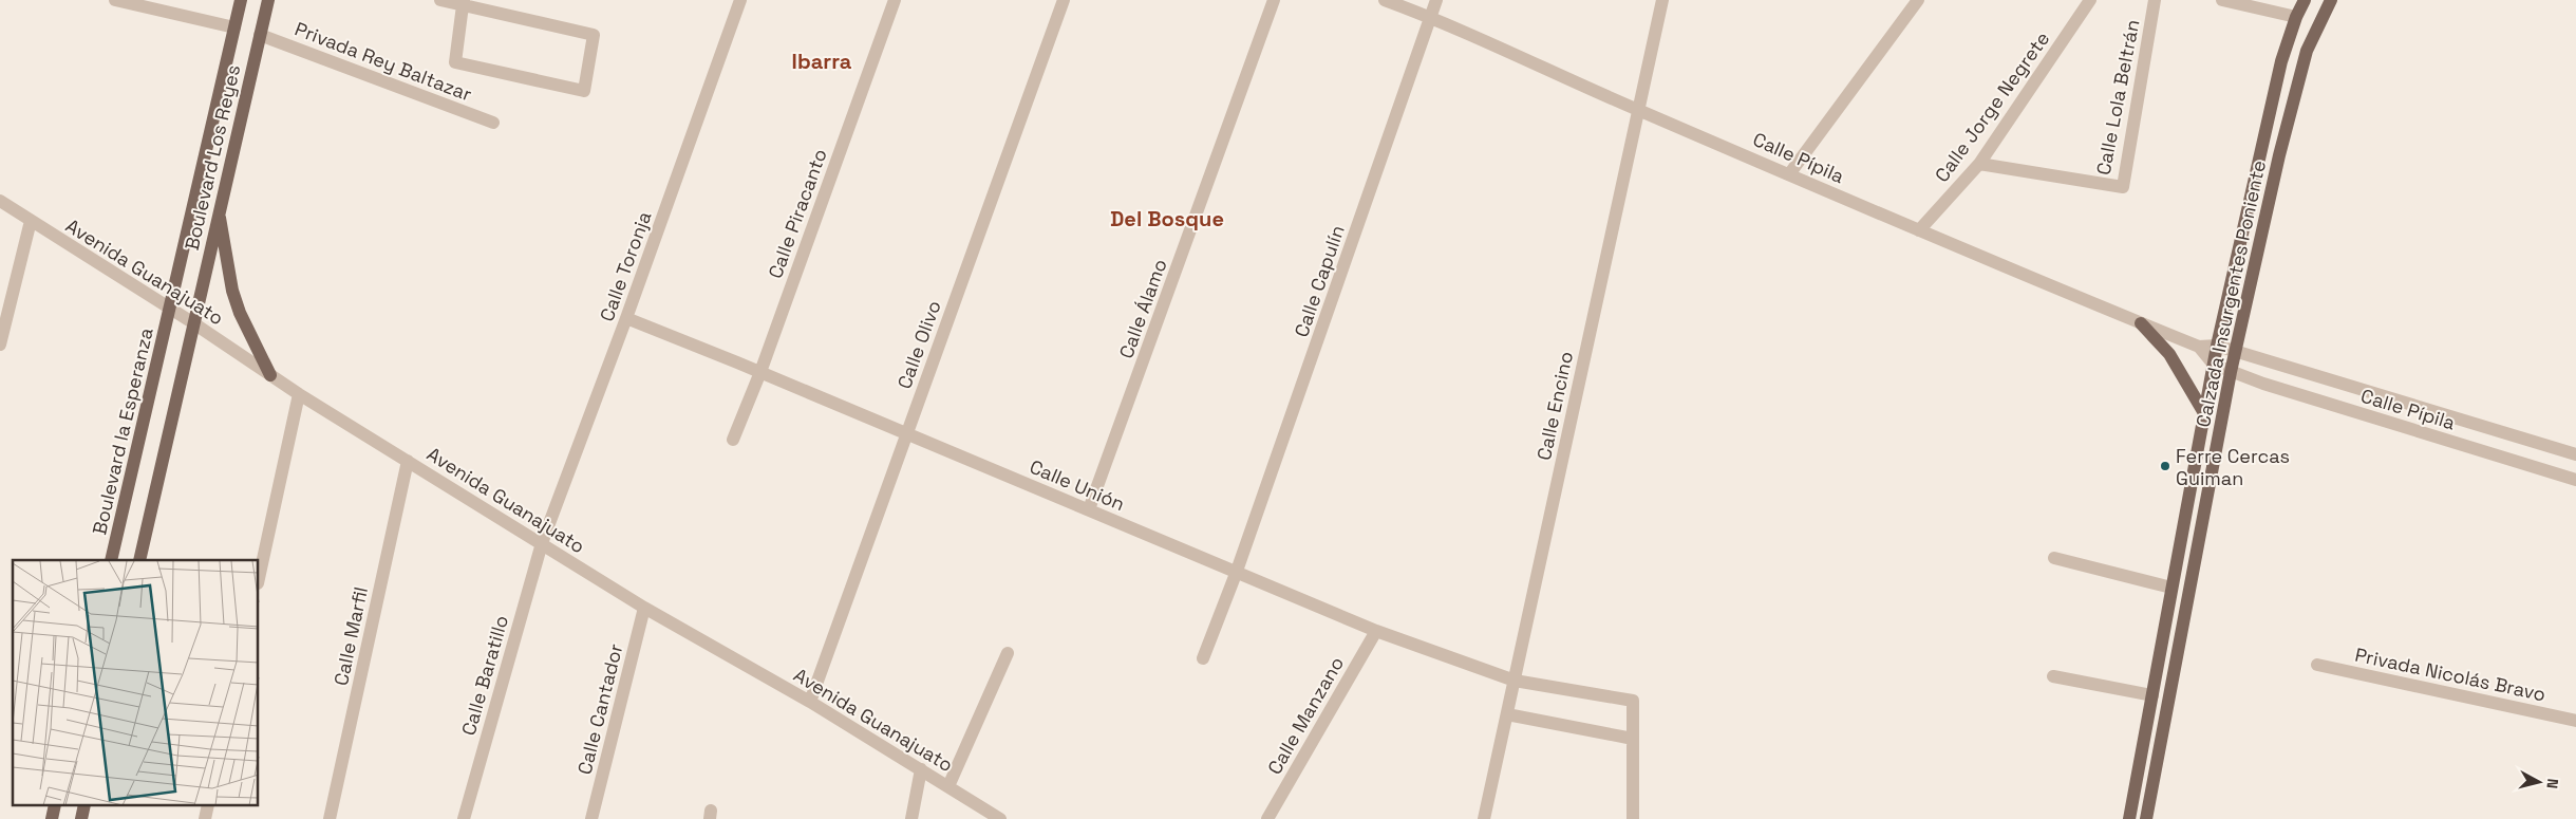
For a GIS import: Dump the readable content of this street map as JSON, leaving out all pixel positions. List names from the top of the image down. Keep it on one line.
{"streets":{"main road":["Boulevard Los Reyes","Calzada Insurgentes Poniente","Boulevard la Esperanza"],"street":["Privada Rey Baltazar","Calle Lola Beltrán","Calle Jorge Negrete","Calle Pípila","Calle Piracanto","Calle Toronja","Avenida Guanajuato","Calle Capulín","Calle Álamo","Calle Olivo","Calle Encino","Calle Unión","Calle Marfil","Privada Nicolás Bravo","Calle Baratillo","Calle Cantador","Calle Manzano"]},"crossings":[["Privada Rey Baltazar","Boulevard Los Reyes"],["Calle Lola Beltrán","Calle Jorge Negrete"],["Calle Jorge Negrete","Calle Pípila"],["Boulevard Los Reyes","Avenida Guanajuato"],["Boulevard Los Reyes","Boulevard la Esperanza"],["Calle Pípila","Calle Capulín"],["Calle Pípila","Calzada Insurgentes Poniente"],["Calle Pípila","Calle Encino"],["Calle Piracanto","Calle Unión"],["Calle Toronja","Avenida Guanajuato"],["Calle Toronja","Calle Unión"],["Calle Toronja","Calle Baratillo"],["Avenida Guanajuato","Calle Olivo"],["Avenida Guanajuato","Boulevard la Esperanza"],["Avenida Guanajuato","Calle Marfil"],["Avenida Guanajuato","Calle Baratillo"],["Avenida Guanajuato","Calle Cantador"],["Calle Capulín","Calle Unión"],["Calle Álamo","Calle Unión"],["Calle Olivo","Calle Unión"],["Calle Encino","Calle Unión"],["Calle Unión","Calle Manzano"]],"districts":["Ibarra","Del Bosque"],"places":["Ferre Cercas Guiman"],"north":"right"}
